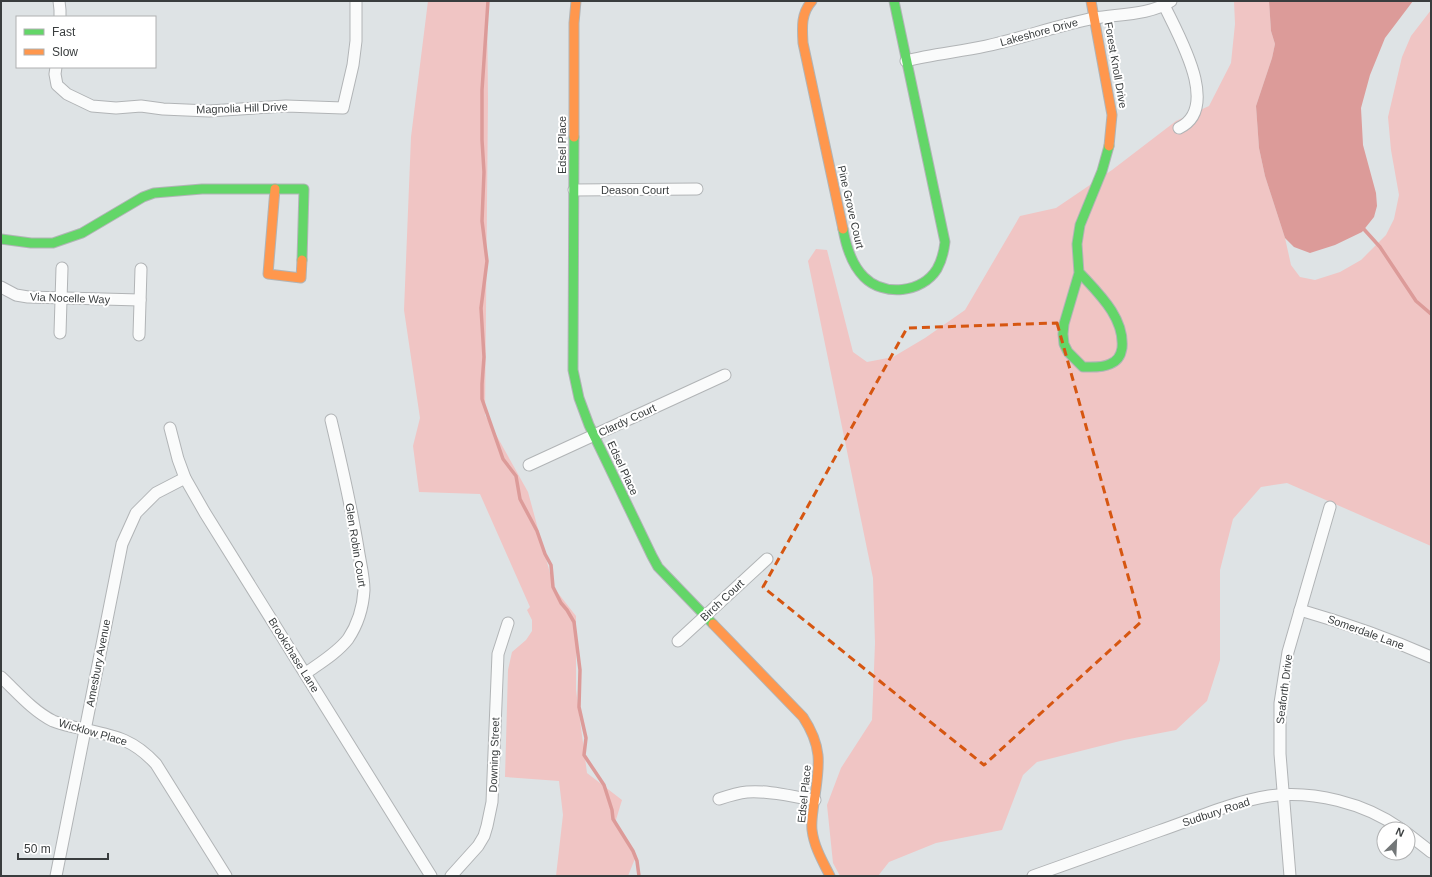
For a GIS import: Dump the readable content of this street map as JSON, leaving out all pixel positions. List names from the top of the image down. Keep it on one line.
{"streets":{"street":["Lakeshore Drive","Forest Knoll Drive","Magnolia Hill Drive","Edsel Place","Deason Court","Pine Grove Court","Via Nocelle Way","Clardy Court","Glen Robin Court","Birch Court","Somerdale Lane","Brookchase Lane","Amesbury Avenue","Seaforth Drive","Wicklow Place","Downing Street","Sudbury Road"]},"crossings":[["Lakeshore Drive","Forest Knoll Drive"],["Lakeshore Drive","Pine Grove Court"],["Edsel Place","Deason Court"],["Edsel Place","Clardy Court"],["Edsel Place","Birch Court"],["Glen Robin Court","Brookchase Lane"],["Somerdale Lane","Seaforth Drive"],["Brookchase Lane","Amesbury Avenue"],["Amesbury Avenue","Wicklow Place"],["Seaforth Drive","Sudbury Road"]],"legend":["Fast","Slow"],"scale_bar":"50 m","north":"top right"}
